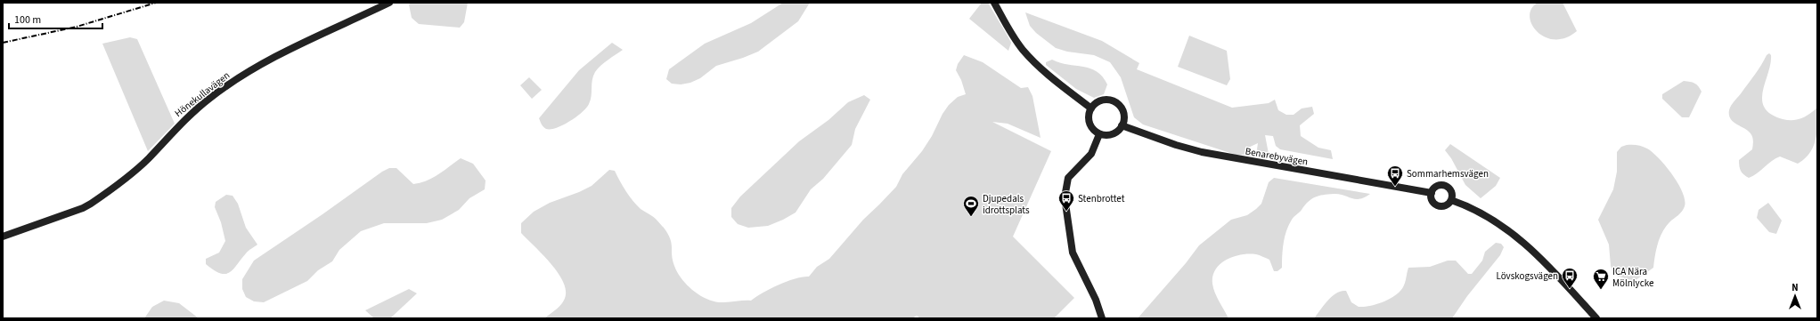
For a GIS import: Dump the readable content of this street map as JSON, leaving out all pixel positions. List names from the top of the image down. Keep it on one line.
{"streets":{"street":["Hönekullavägen","Benarebyvägen"]},"places":{"bus stop":["Sommarhemsvägen","Stenbrottet","Lövskogsvägen"],"sports":["Djupedals idrottsplats"],"supermarket":["ICA Nära Mölnlycke"]},"scale_bar":"100 m","north":"top"}
